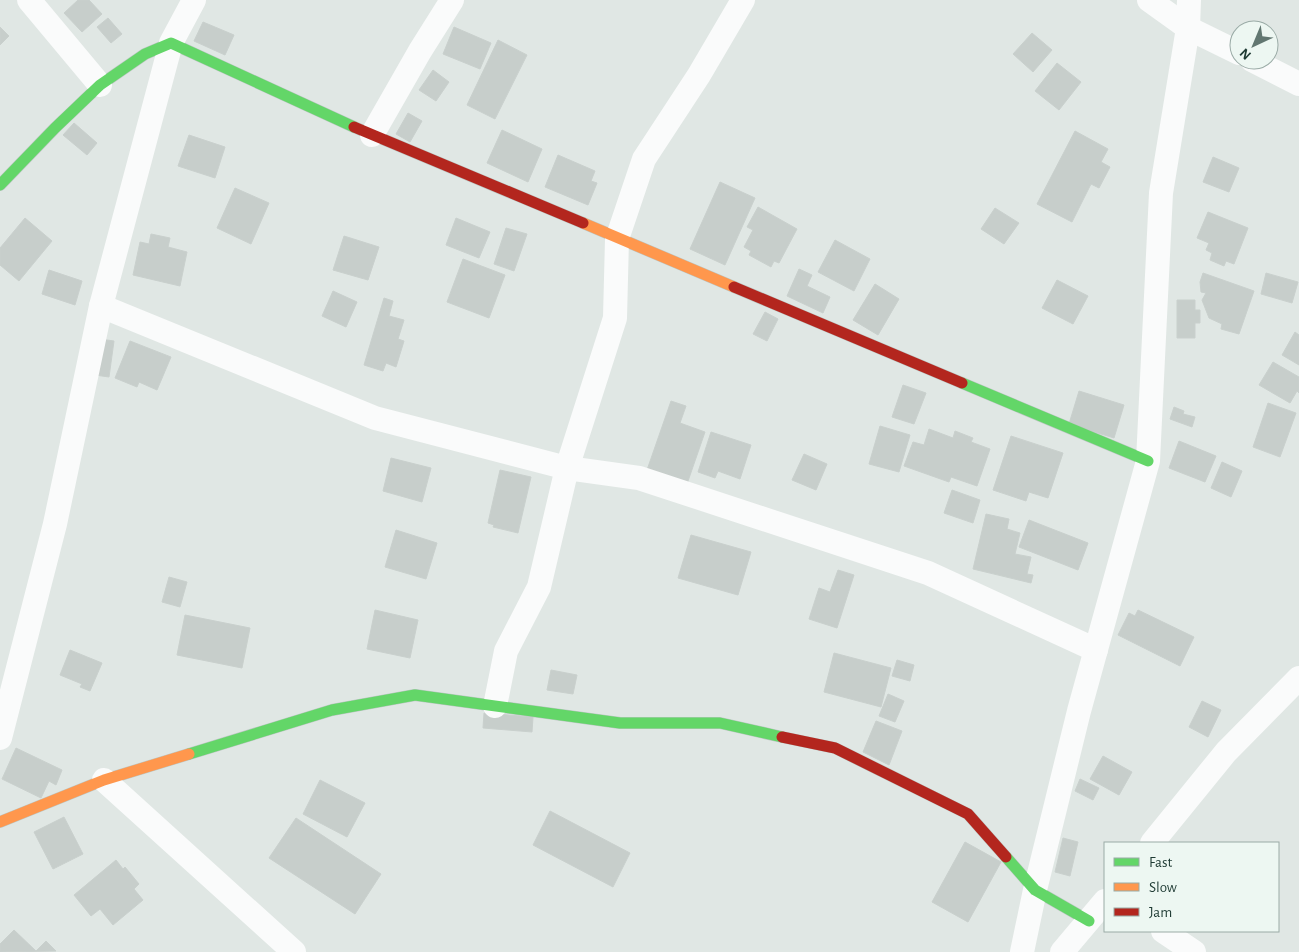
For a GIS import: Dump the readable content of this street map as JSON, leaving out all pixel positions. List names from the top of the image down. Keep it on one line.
{"legend":["Fast","Slow","Jam"],"north":"bottom left"}
